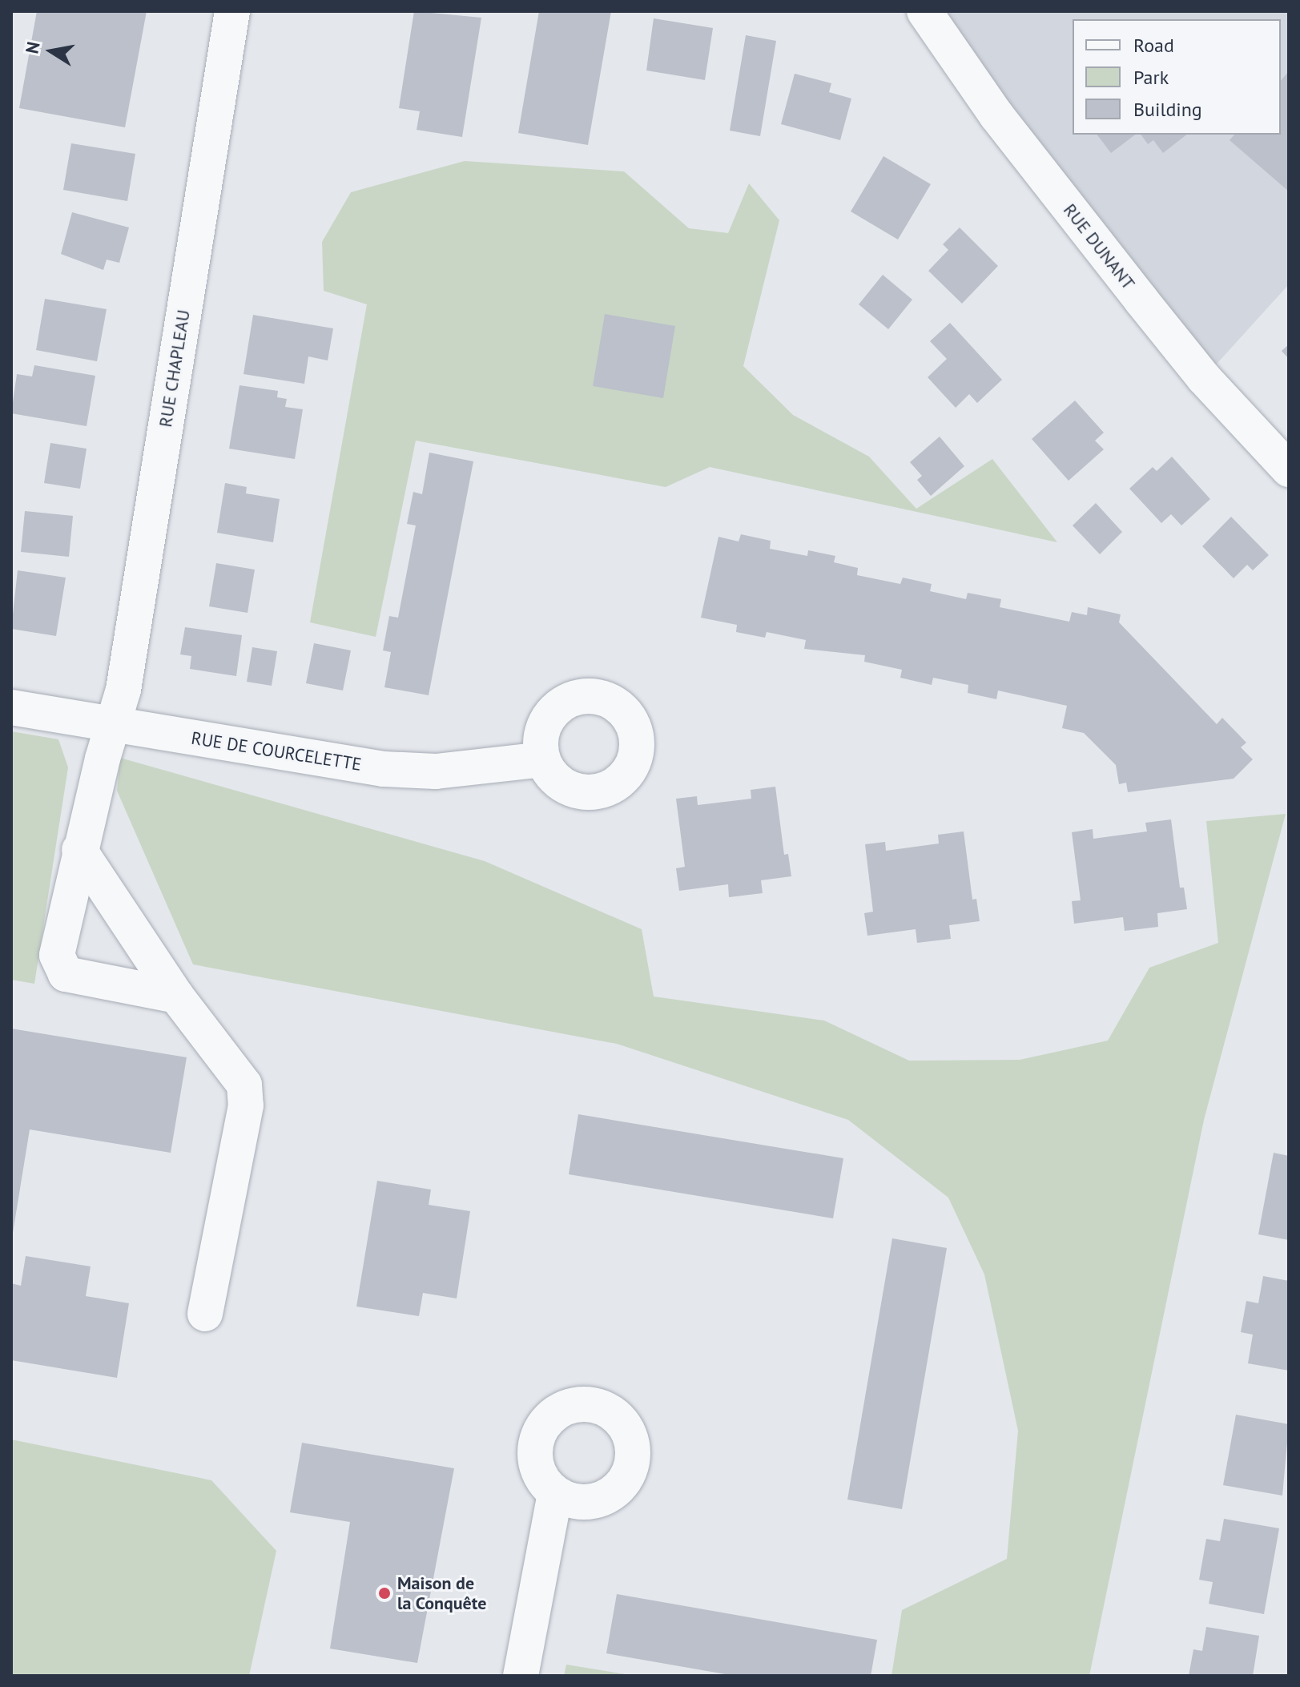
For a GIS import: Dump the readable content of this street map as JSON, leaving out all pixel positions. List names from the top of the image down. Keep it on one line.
{"streets":{"street":["RUE DUNANT","RUE CHAPLEAU","RUE DE COURCELETTE"]},"crossings":[["RUE CHAPLEAU","RUE DE COURCELETTE"]],"places":["Maison de la Conquête"],"legend":["Road","Park","Building"],"north":"left"}
